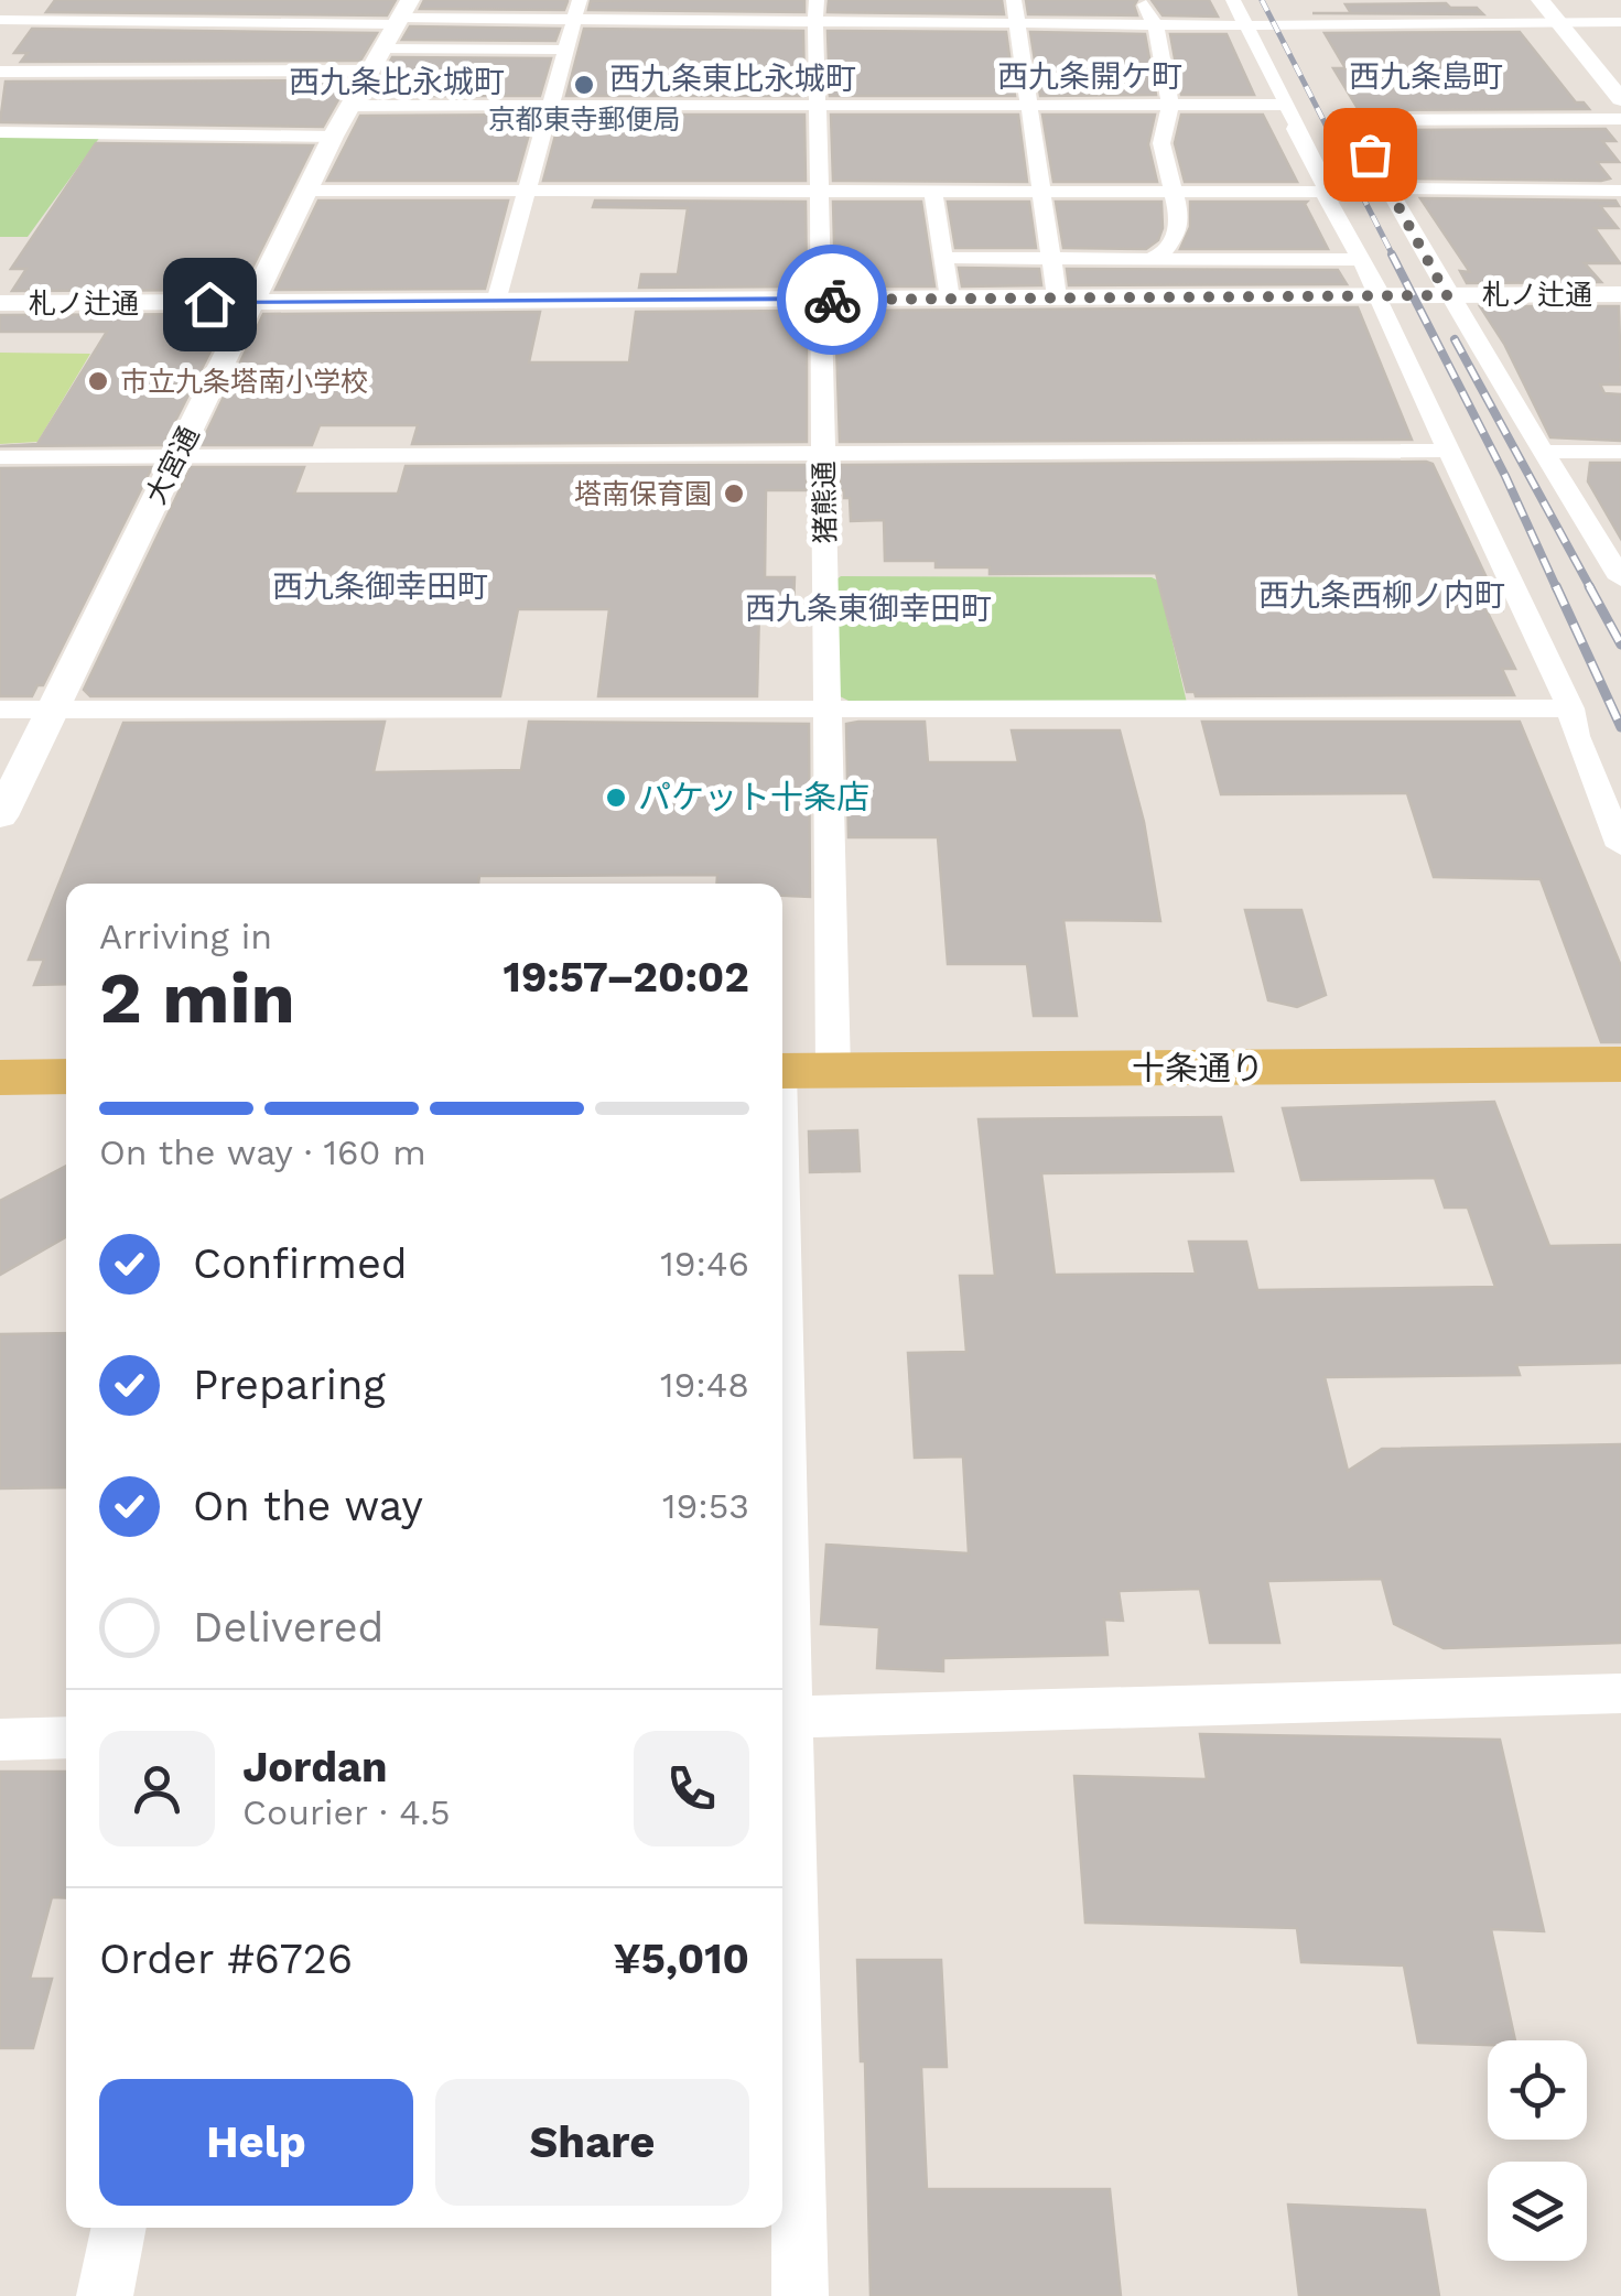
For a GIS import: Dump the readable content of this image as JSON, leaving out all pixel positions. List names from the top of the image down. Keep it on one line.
{"streets":{"main road":["十条通り"],"street":["札ノ辻通","大宮通","猪熊通"]},"crossings":[["札ノ辻通","大宮通"],["札ノ辻通","猪熊通"],["猪熊通","十条通り"]],"districts":["西九条開ケ町","西九条島町","西九条東比永城町","西九条比永城町","西九条御幸田町","西九条西柳ノ内町","西九条東御幸田町"],"places":["京都東寺郵便局","市立九条塔南小学校","塔南保育園","パケット十条店"],"page":{"heading":["2 min","Arriving in","19:57–20:02"],"panel":["Jordan","Courier · 4.5","Order #6726","¥5,010"],"bar":"On the way · 160 m","list":[["Confirmed","19:46"],["Preparing","19:48"],["On the way","19:53"],"Delivered"],"buttons":["Help","Share"]}}
